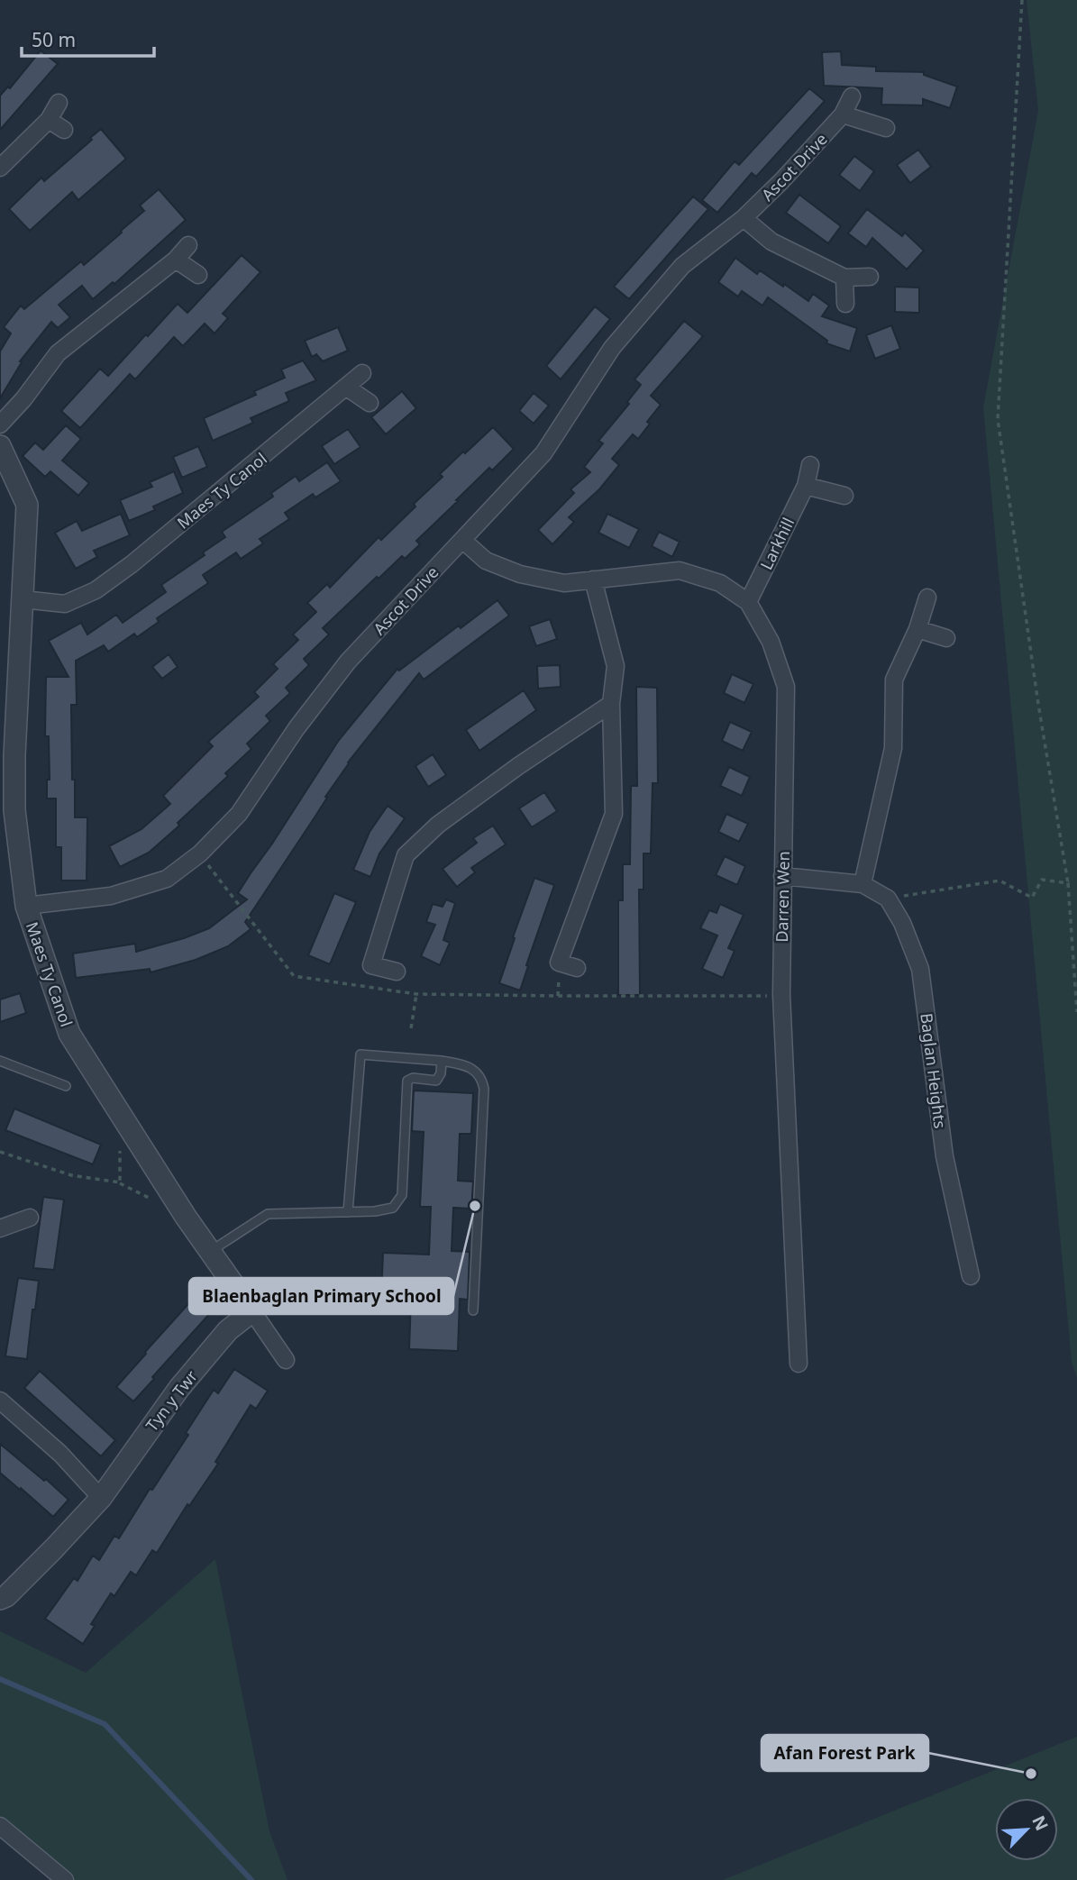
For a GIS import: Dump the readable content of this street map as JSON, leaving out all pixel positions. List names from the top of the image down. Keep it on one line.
{"streets":{"street":["Ascot Drive","Maes Ty Canol","Larkhill","Darren Wen","Baglan Heights","Tyn y Twr"]},"crossings":[["Ascot Drive","Maes Ty Canol"],["Ascot Drive","Darren Wen"],["Maes Ty Canol","Tyn y Twr"],["Larkhill","Darren Wen"]],"places":["Blaenbaglan Primary School","Afan Forest Park"],"scale_bar":"50 m","north":"top right"}
